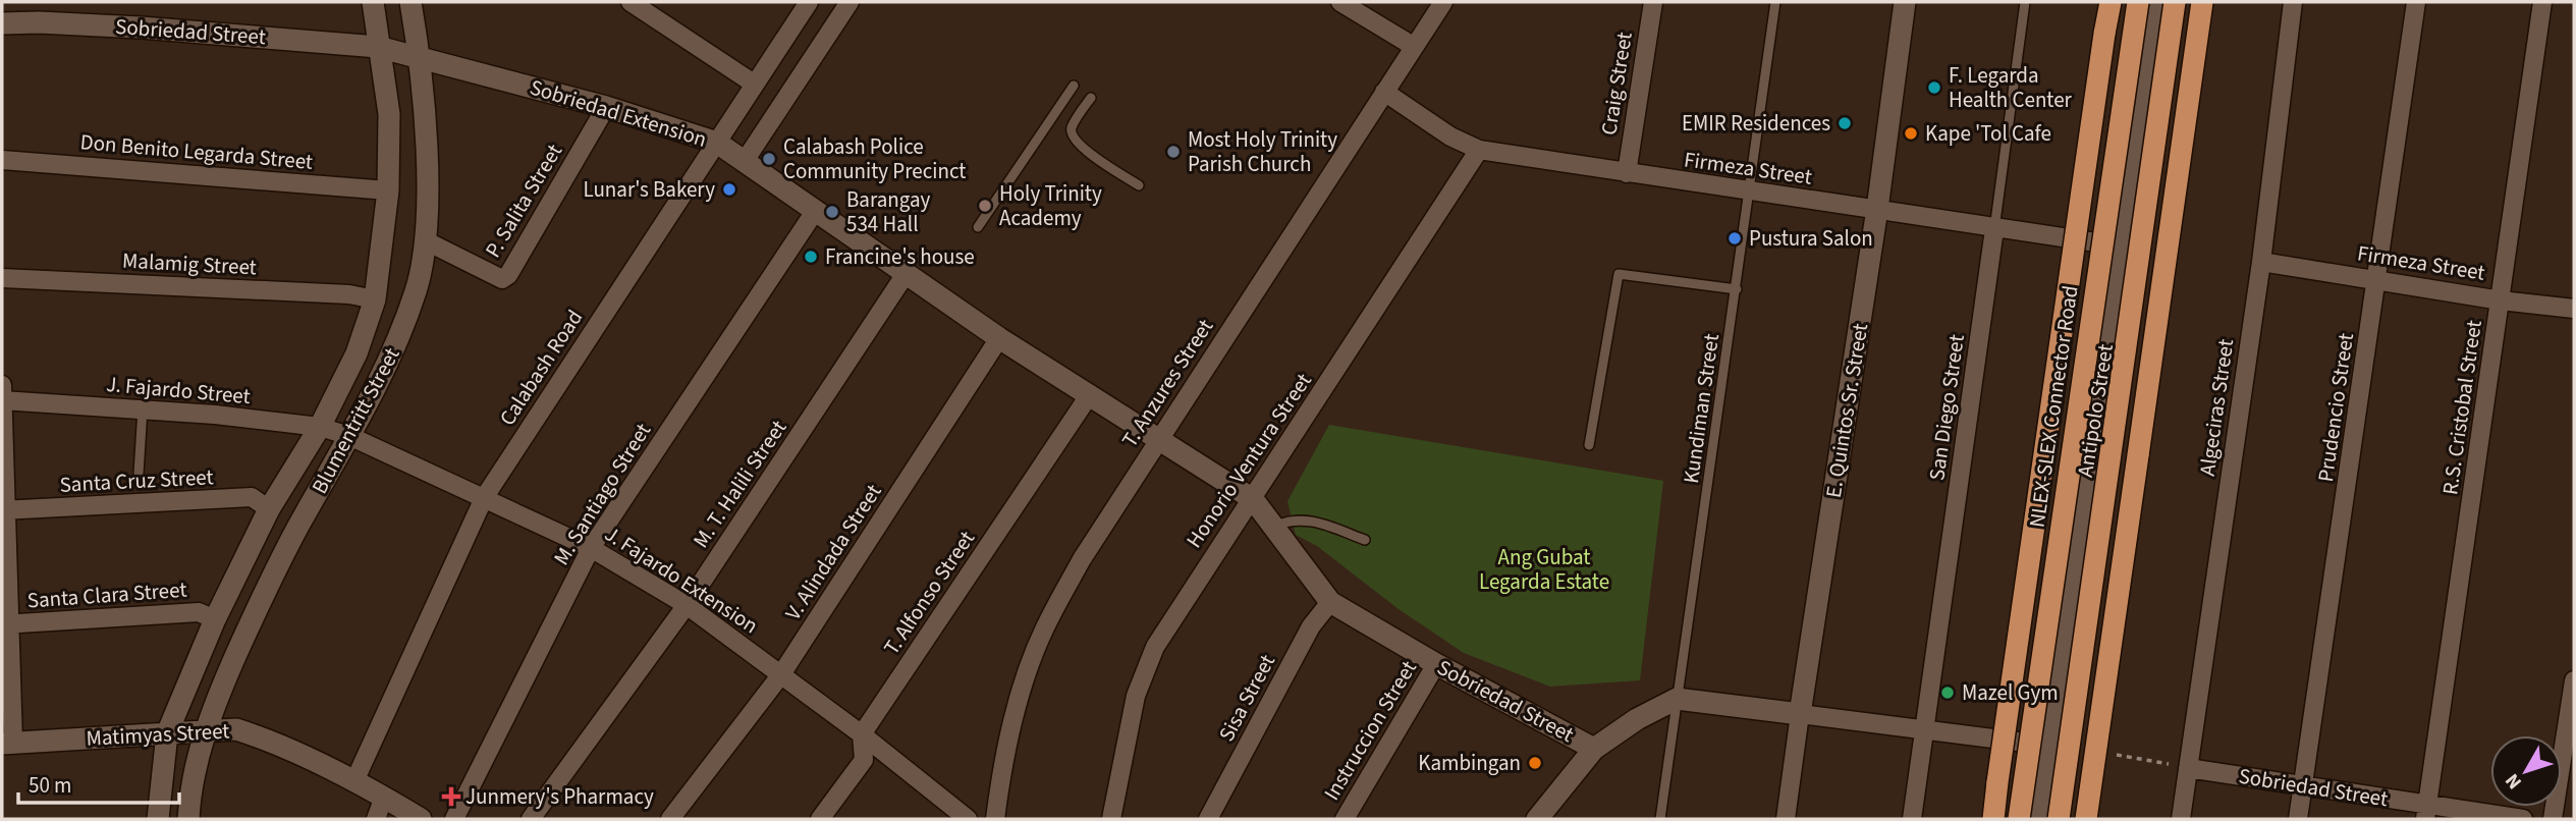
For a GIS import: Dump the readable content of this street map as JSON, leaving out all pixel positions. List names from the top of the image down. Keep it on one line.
{"streets":{"highway":["NLEX-SLEX Connector Road"],"street":["Sobriedad Street","Craig Street","Sobriedad Extension","Don Benito Legarda Street","Firmeza Street","P. Salita Street","Malamig Street","Calabash Road","T. Anzures Street","J. Fajardo Street","San Diego Street","Algeciras Street","Prudencio Street","R.S. Cristobal Street","E. Quintos Sr. Street","Antipolo Street","Blumentritt Street","Honorio Ventura Street","Santa Cruz Street","M. T. Halili Street","M. Santiago Street","V. Alindada Street","J. Fajardo Extension","T. Alfonso Street","Santa Clara Street","Sisa Street","Instruccion Street","Matimyas Street"],"lane":["Kundiman Street"]},"crossings":[["Sobriedad Street","Sobriedad Extension"],["Sobriedad Street","T. Anzures Street"],["Sobriedad Street","Algeciras Street"],["Sobriedad Street","Prudencio Street"],["Sobriedad Street","R.S. Cristobal Street"],["Sobriedad Street","Kundiman Street"],["Sobriedad Street","Blumentritt Street"],["Sobriedad Street","Honorio Ventura Street"],["Sobriedad Street","Sisa Street"],["Sobriedad Street","Instruccion Street"],["Craig Street","Firmeza Street"],["Sobriedad Extension","P. Salita Street"],["Sobriedad Extension","Calabash Road"],["Sobriedad Extension","T. Anzures Street"],["Sobriedad Extension","Blumentritt Street"],["Sobriedad Extension","M. T. Halili Street"],["Sobriedad Extension","M. Santiago Street"],["Sobriedad Extension","V. Alindada Street"],["Sobriedad Extension","T. Alfonso Street"],["Don Benito Legarda Street","Blumentritt Street"],["Firmeza Street","T. Anzures Street"],["Firmeza Street","San Diego Street"],["Firmeza Street","Algeciras Street"],["Firmeza Street","Prudencio Street"],["Firmeza Street","R.S. Cristobal Street"],["Firmeza Street","Kundiman Street"],["Firmeza Street","E. Quintos Sr. Street"],["Firmeza Street","Antipolo Street"],["Firmeza Street","Honorio Ventura Street"],["P. Salita Street","Blumentritt Street"],["Malamig Street","Blumentritt Street"],["Calabash Road","J. Fajardo Extension"],["Calabash Road","Matimyas Street"],["J. Fajardo Street","Blumentritt Street"],["J. Fajardo Street","J. Fajardo Extension"],["Blumentritt Street","Santa Cruz Street"],["Blumentritt Street","J. Fajardo Extension"],["Blumentritt Street","Santa Clara Street"],["Blumentritt Street","Matimyas Street"],["M. T. Halili Street","J. Fajardo Extension"],["M. Santiago Street","J. Fajardo Extension"],["V. Alindada Street","J. Fajardo Extension"],["J. Fajardo Extension","T. Alfonso Street"]],"parks":["Ang Gubat Legarda Estate"],"places":{"other":["F. Legarda Health Center","EMIR Residences","Kape 'Tol Cafe","Most Holy Trinity Parish Church","Calabash Police Community Precinct","Lunar's Bakery","Holy Trinity Academy","Barangay 534 Hall","Pustura Salon","Francine's house","Mazel Gym","Kambingan"],"health":["Junmery's Pharmacy"]},"scale_bar":"50 m","north":"bottom left"}
